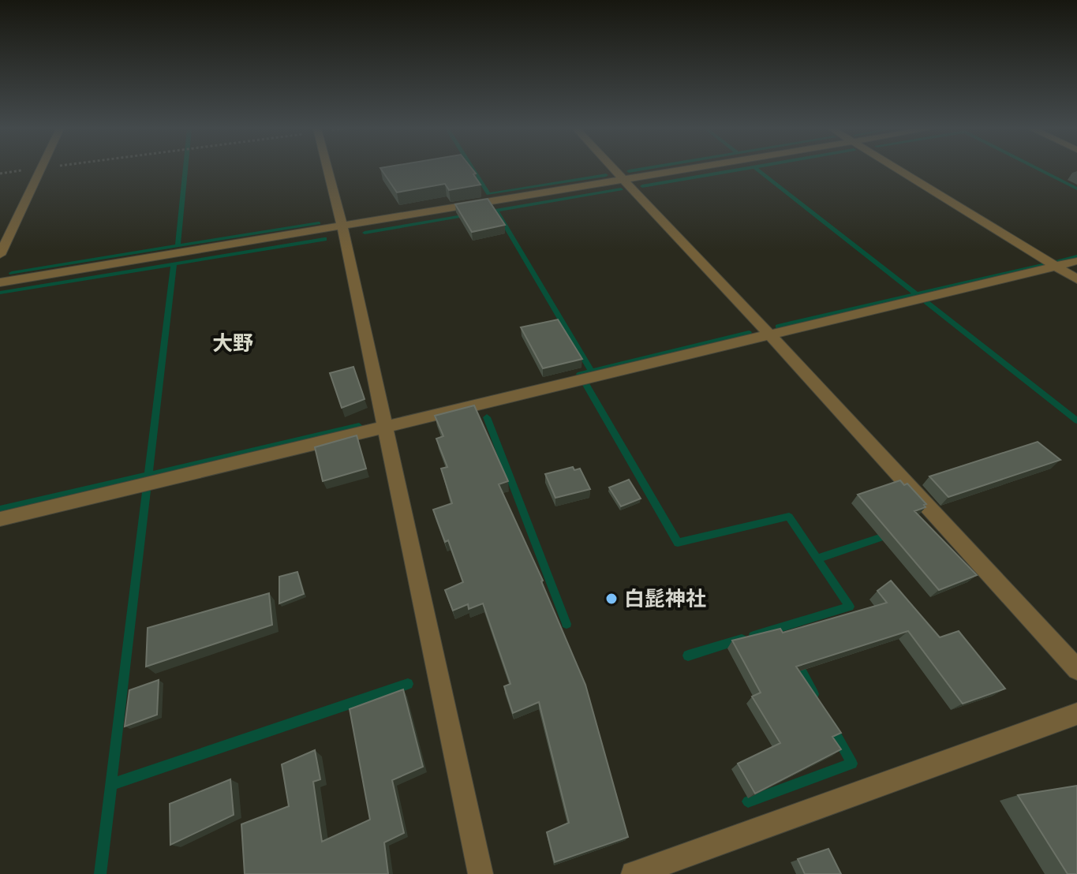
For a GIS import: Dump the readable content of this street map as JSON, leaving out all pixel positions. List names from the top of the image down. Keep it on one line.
{"districts":["大野"],"places":["白髭神社"]}
